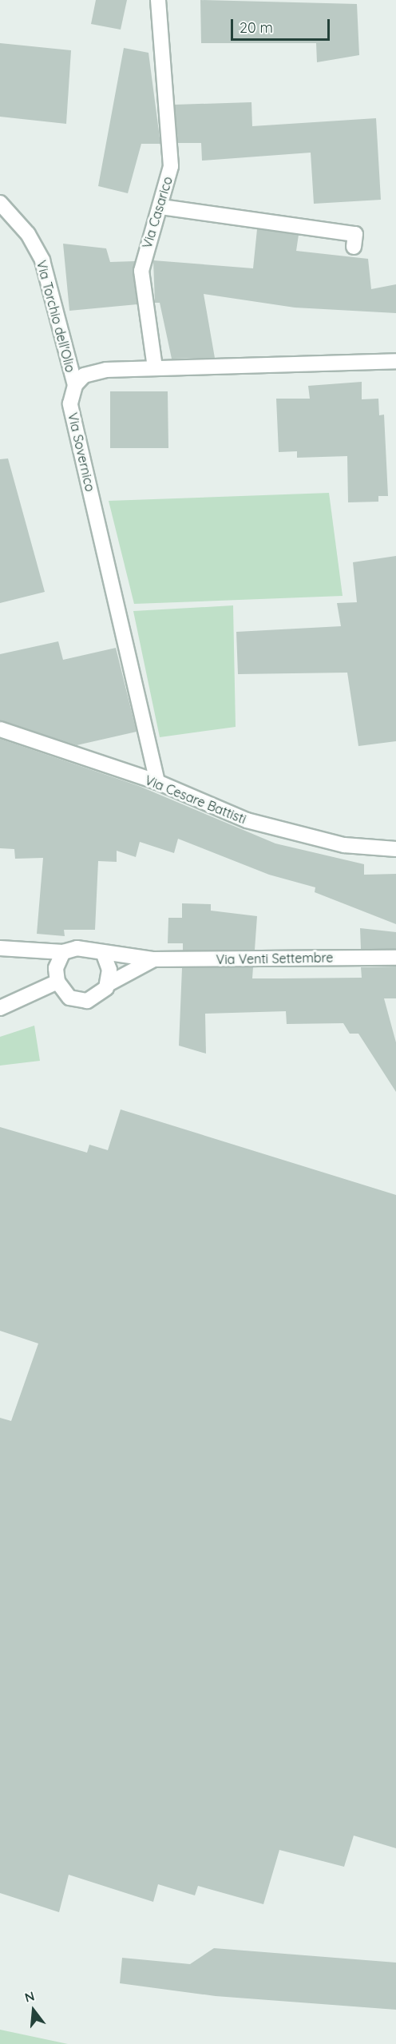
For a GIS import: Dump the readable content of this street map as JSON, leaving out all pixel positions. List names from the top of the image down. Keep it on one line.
{"streets":{"street":["Via Casarico","Via Torchio dell'Olio","Via Sovernico","Via Cesare Battisti","Via Venti Settembre"]},"crossings":[["Via Torchio dell'Olio","Via Sovernico"],["Via Sovernico","Via Cesare Battisti"]],"scale_bar":"20 m","north":"top"}
